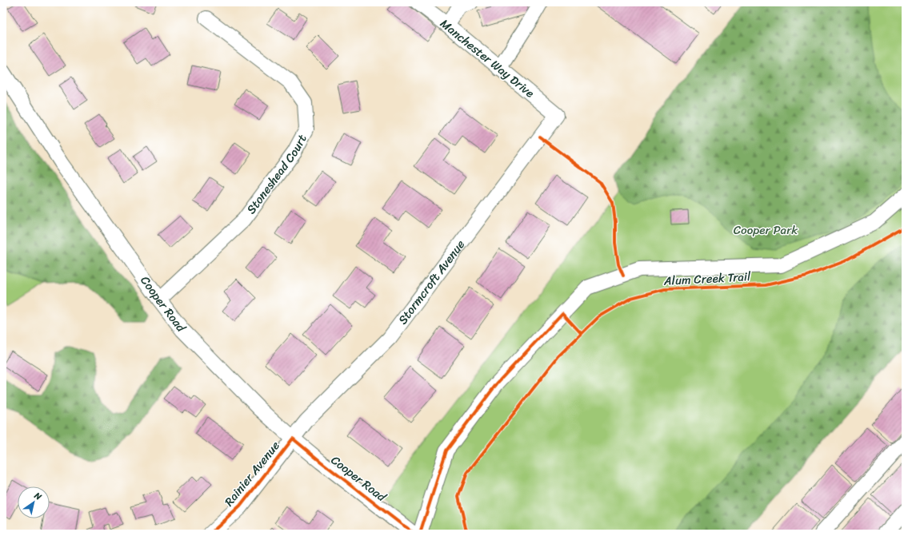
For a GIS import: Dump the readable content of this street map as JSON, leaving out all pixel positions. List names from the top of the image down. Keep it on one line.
{"streets":{"street":["Manchester Way Drive","Stoneshead Court","Stormcroft Avenue","Cooper Road","Rainier Avenue"],"cycle path":["Alum Creek Trail"]},"crossings":[["Manchester Way Drive","Stormcroft Avenue"],["Stoneshead Court","Cooper Road"],["Stormcroft Avenue","Cooper Road"],["Stormcroft Avenue","Rainier Avenue"],["Cooper Road","Rainier Avenue"]],"parks":["Cooper Park"],"north":"top right"}
